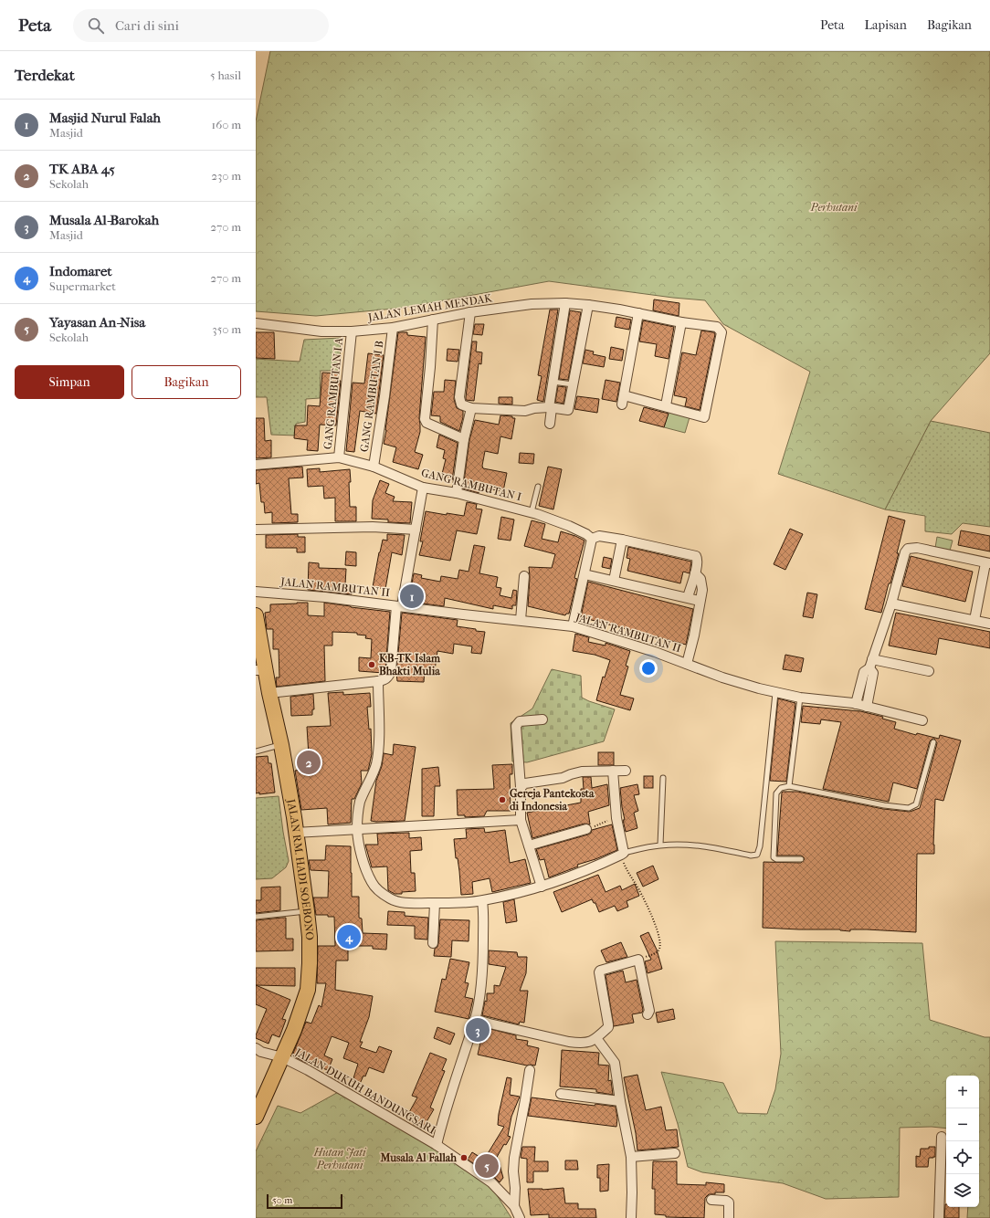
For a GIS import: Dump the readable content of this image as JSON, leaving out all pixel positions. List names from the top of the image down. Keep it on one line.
{"streets":{"main road":["JALAN RM. HADI SOEBONO"],"street":["JALAN LEMAH MENDAK","GANG RAMBUTAN I A","GANG RAMBUTAN I B","GANG RAMBUTAN I","JALAN RAMBUTAN II","JALAN DUKUH BANDUNGSARI"]},"crossings":[["JALAN LEMAH MENDAK","GANG RAMBUTAN I A"],["JALAN LEMAH MENDAK","GANG RAMBUTAN I B"],["GANG RAMBUTAN I A","GANG RAMBUTAN I"],["GANG RAMBUTAN I B","GANG RAMBUTAN I"],["JALAN RM. HADI SOEBONO","JALAN DUKUH BANDUNGSARI"]],"parks":["Perhutani","Hutan Jati Perhutani"],"places":["KB-TK Islam Bhakti Mulia","Gereja Pantekosta di Indonesia","Musala Al Fallah"],"scale_bar":"50 m","page":{"header":"Peta","search":"Cari di sini","nav":["Peta","Lapisan","Bagikan"],"heading":["Terdekat","5 hasil"],"list":[{"mark":"1","name":"Masjid Nurul Falah","note":"Masjid","value":"160 m"},{"mark":"2","name":"TK ABA 45","note":"Sekolah","value":"230 m"},{"mark":"3","name":"Musala Al-Barokah","note":"Masjid","value":"270 m"},{"mark":"4","name":"Indomaret","note":"Supermarket","value":"270 m"},{"mark":"5","name":"Yayasan An-Nisa","note":"Sekolah","value":"350 m"}],"buttons":["Simpan","Bagikan"],"pins":["1","2","4","3","5"],"map_buttons":["+","−"],"scale":"50 m"}}
